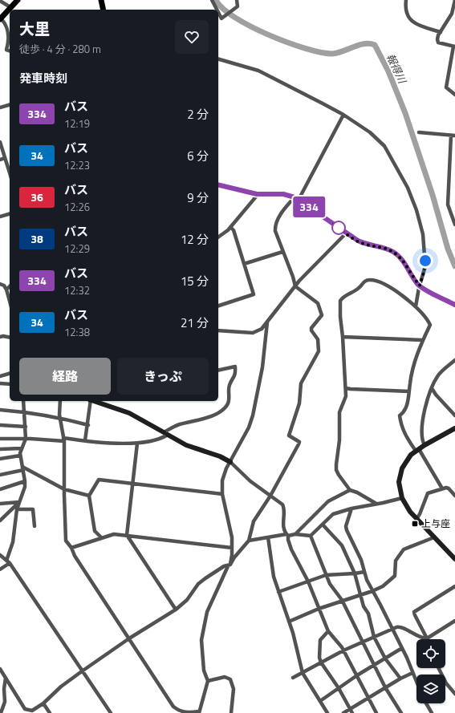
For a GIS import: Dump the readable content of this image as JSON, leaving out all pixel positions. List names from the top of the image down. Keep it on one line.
{"water":["報得川"],"places":{"transit":["上与座"]},"lines":["bus line 334"],"page":{"on_map":"334","heading":[["大里","徒歩 · 4 分 · 280 m"],"発車時刻"],"list":[{"mark":"334","name":"バス","note":"12:19","value":"2 分"},{"mark":"34","name":"バス","note":"12:23","value":"6 分"},{"mark":"36","name":"バス","note":"12:26","value":"9 分"},{"mark":"38","name":"バス","note":"12:29","value":"12 分"},{"mark":"334","name":"バス","note":"12:32","value":"15 分"},{"mark":"34","name":"バス","note":"12:38","value":"21 分"}],"buttons":["経路","きっぷ"]}}
